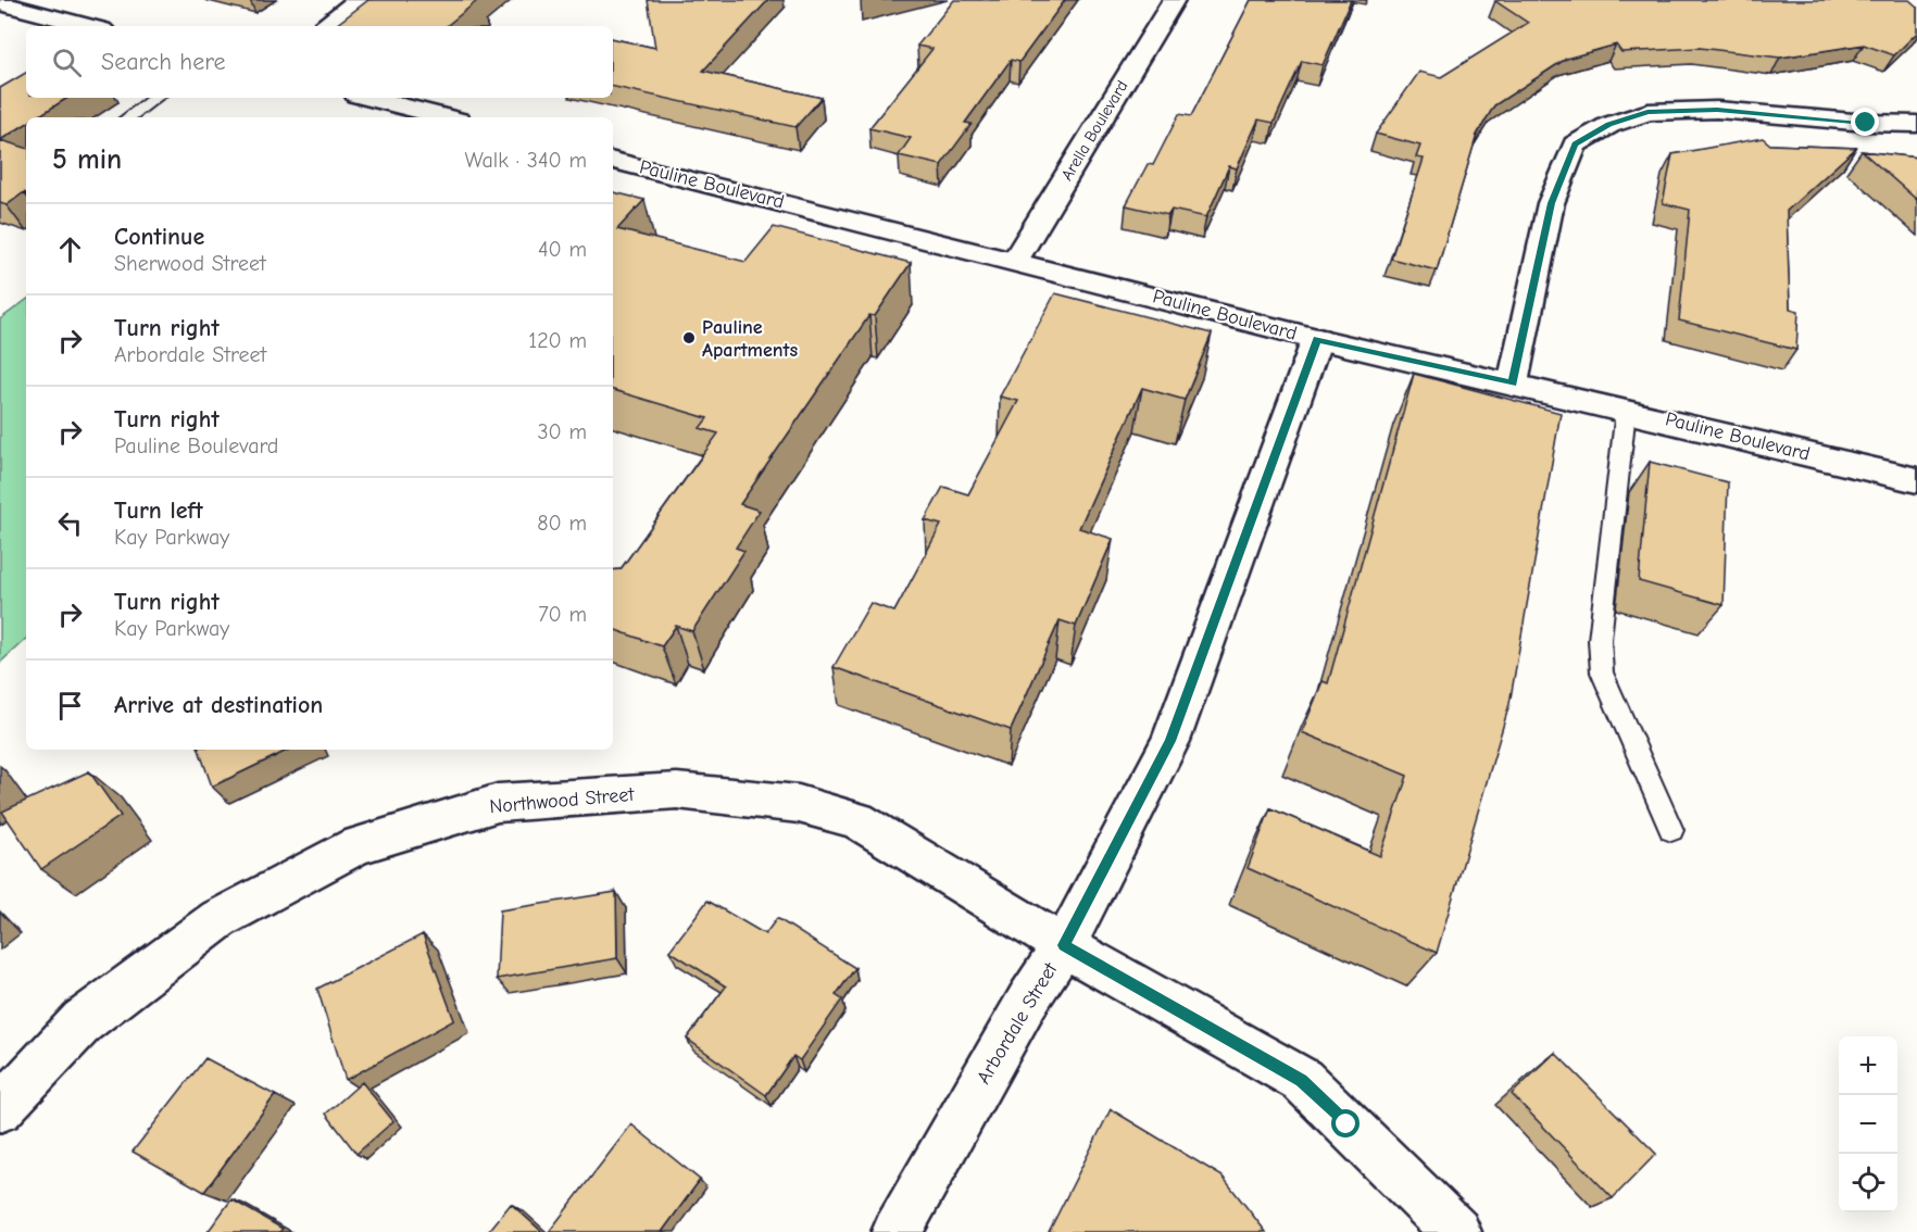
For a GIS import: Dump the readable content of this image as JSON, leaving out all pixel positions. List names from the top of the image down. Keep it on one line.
{"streets":{"street":["Arella Boulevard","Pauline Boulevard","Northwood Street","Arbordale Street"]},"crossings":[["Arella Boulevard","Pauline Boulevard"],["Pauline Boulevard","Arbordale Street"],["Northwood Street","Arbordale Street"]],"places":["Pauline Apartments"],"page":{"search":"Search here","heading":["5 min","Walk · 340 m"],"list":[["Continue","Sherwood Street","40 m"],["Turn right","Arbordale Street","120 m"],["Turn right","Pauline Boulevard","30 m"],["Turn left","Kay Parkway","80 m"],["Turn right","Kay Parkway","70 m"],"Arrive at destination"],"map_buttons":["+","−"]}}
